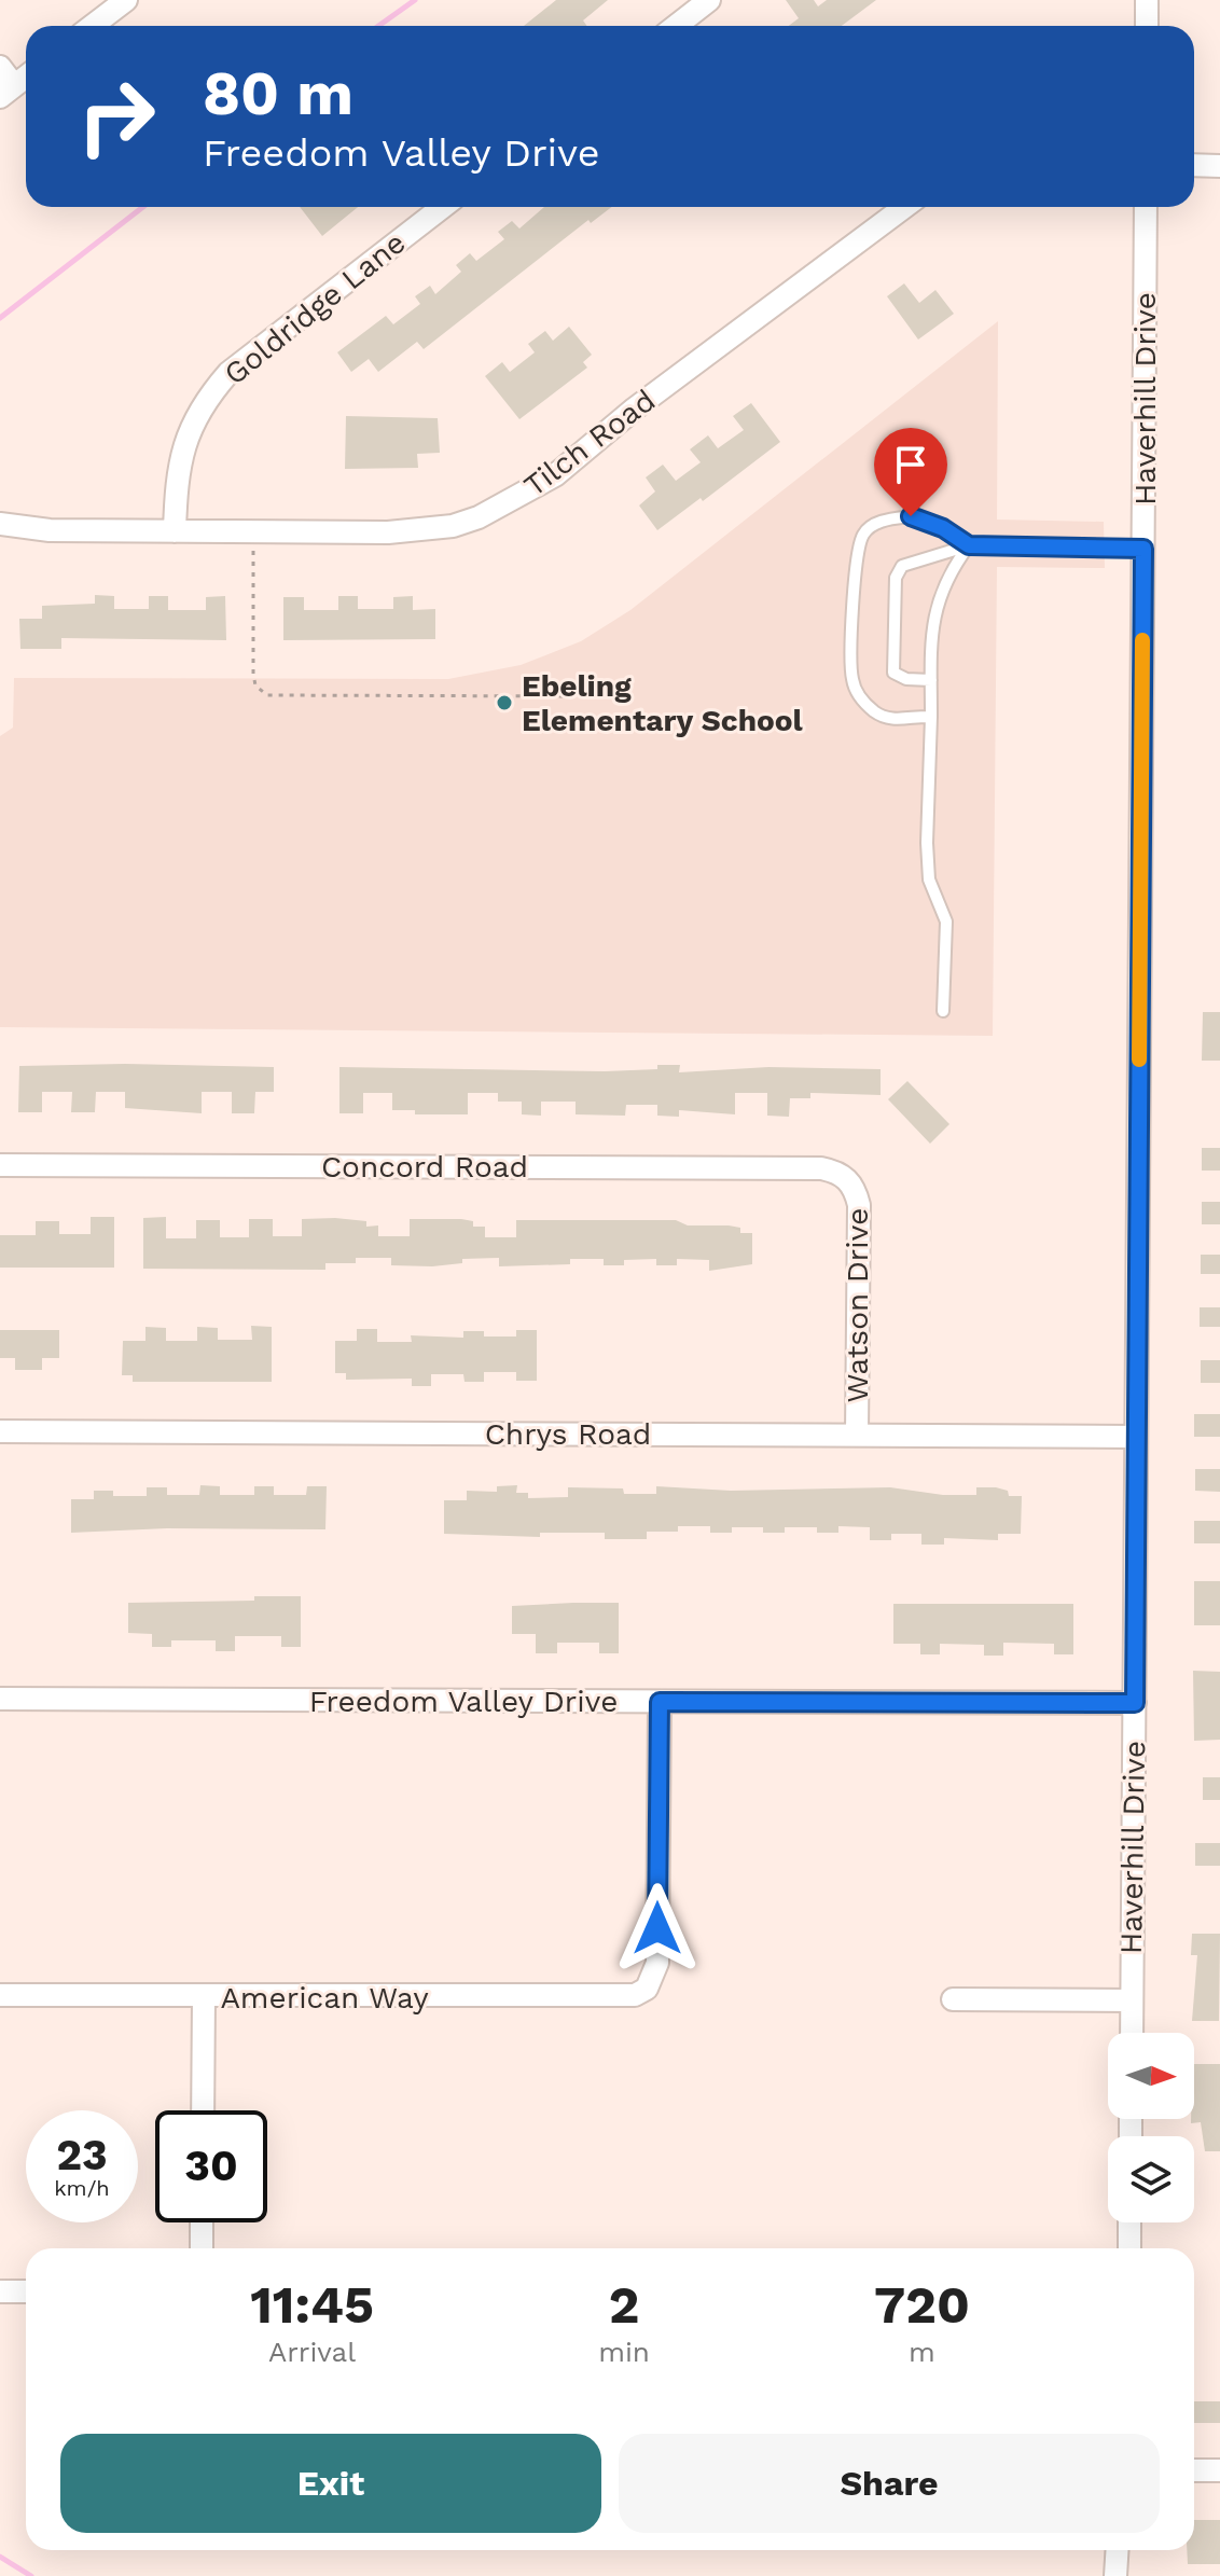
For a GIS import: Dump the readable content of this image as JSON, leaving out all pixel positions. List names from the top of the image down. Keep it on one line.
{"streets":{"street":["Goldridge Lane","Haverhill Drive","Tilch Road","Concord Road","Watson Drive","Chrys Road","Freedom Valley Drive","American Way"]},"crossings":[["Goldridge Lane","Tilch Road"],["Haverhill Drive","Chrys Road"],["Haverhill Drive","Freedom Valley Drive"],["Concord Road","Watson Drive"],["Watson Drive","Chrys Road"],["Freedom Valley Drive","American Way"]],"places":["Ebeling Elementary School"],"north":"right","page":{"turn":["80 m","Freedom Valley Drive"],"speed":"23 km/h","limit":"30","eta":["11:45","Arrival","2","min","720","m"],"buttons":["Exit","Share"]}}
